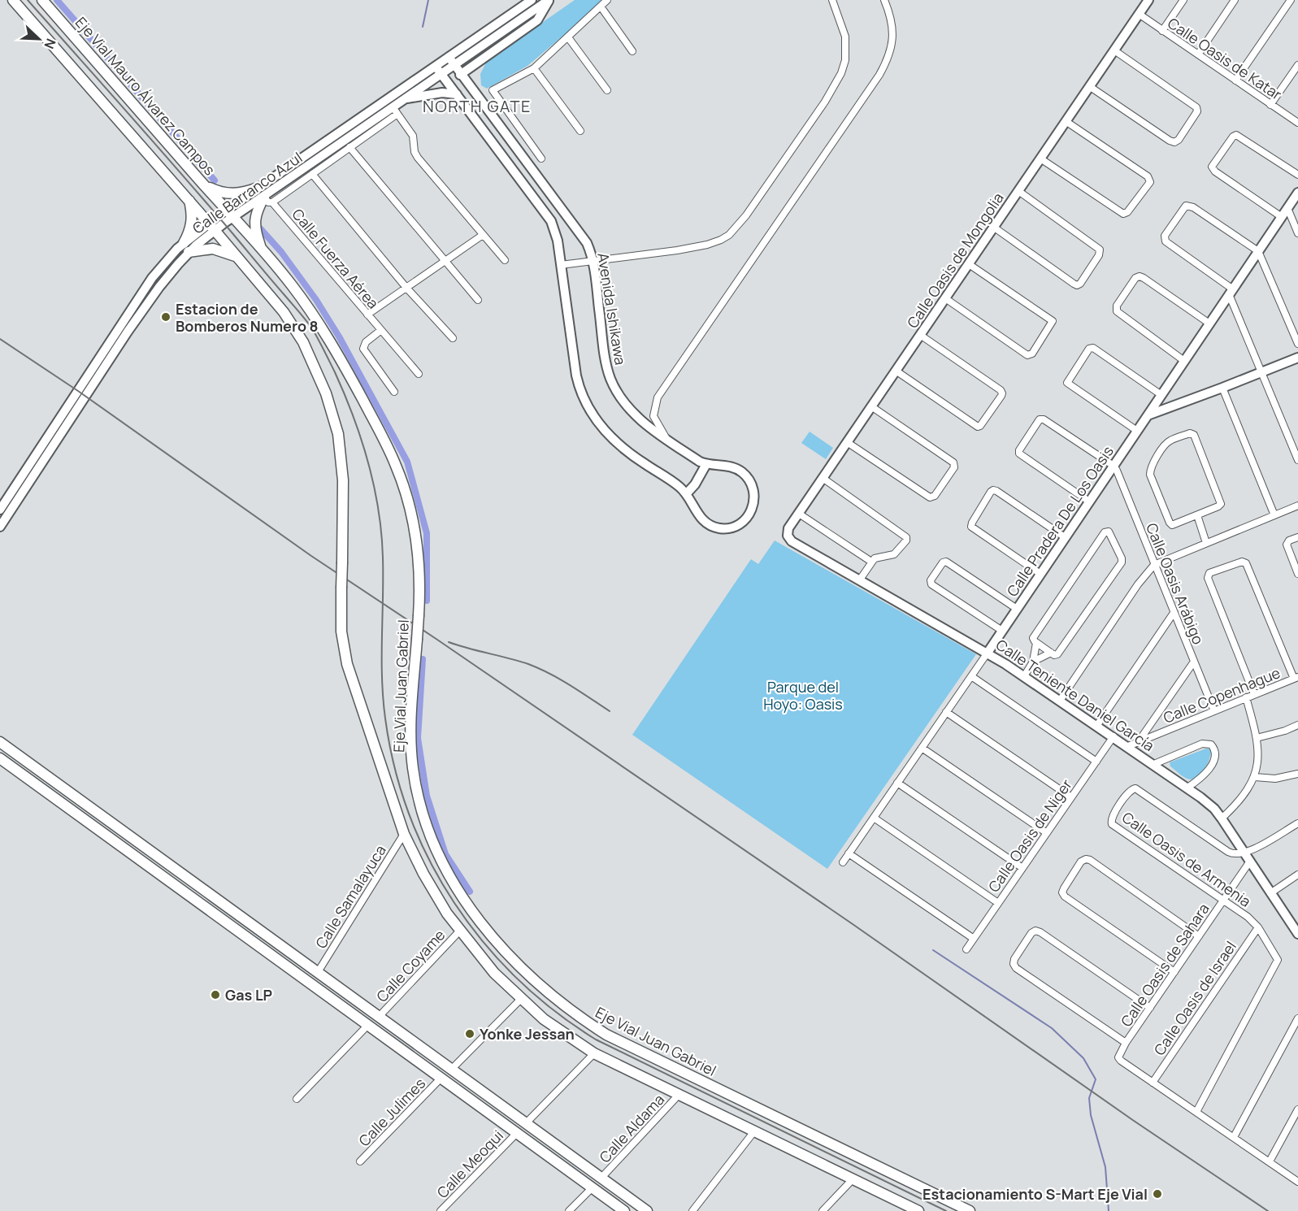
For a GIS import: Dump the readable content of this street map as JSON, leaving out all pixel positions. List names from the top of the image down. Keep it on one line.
{"streets":{"main road":["Eje Vial Mauro Álvarez Campos","Eje Vial Juan Gabriel"],"street":["Calle Oasis de Katar","Calle Barranco Azul","Calle Fuerza Aérea","Calle Oasis de Mongolia","Avenida Ishikawa","Calle Pradera De Los Oasis","Calle Oasis Arábigo","Calle Teniente Daniel García","Calle Copenhague","Calle Oasis de Niger","Calle Oasis de Armenia","Calle Samalayuca","Calle Oasis de Sahara","Calle Coyame","Calle Oasis de Israel","Calle Julimes","Calle Aldama","Calle Meoqui"]},"crossings":[["Calle Oasis de Katar","Calle Oasis de Mongolia"],["Eje Vial Mauro Álvarez Campos","Calle Barranco Azul"],["Eje Vial Mauro Álvarez Campos","Eje Vial Juan Gabriel"],["Calle Barranco Azul","Calle Fuerza Aérea"],["Calle Barranco Azul","Avenida Ishikawa"],["Calle Barranco Azul","Eje Vial Juan Gabriel"],["Calle Oasis de Mongolia","Calle Teniente Daniel García"],["Calle Pradera De Los Oasis","Calle Oasis Arábigo"],["Calle Pradera De Los Oasis","Calle Teniente Daniel García"],["Calle Oasis Arábigo","Calle Copenhague"],["Eje Vial Juan Gabriel","Calle Samalayuca"],["Eje Vial Juan Gabriel","Calle Coyame"],["Eje Vial Juan Gabriel","Calle Aldama"],["Calle Teniente Daniel García","Calle Copenhague"],["Calle Teniente Daniel García","Calle Oasis de Niger"],["Calle Teniente Daniel García","Calle Oasis de Armenia"],["Calle Teniente Daniel García","Calle Oasis de Sahara"],["Calle Oasis de Armenia","Calle Oasis de Sahara"],["Calle Oasis de Armenia","Calle Oasis de Israel"],["Calle Oasis de Sahara","Calle Oasis de Israel"]],"districts":["NORTH GATE"],"parks":["Parque del Hoyo: Oasis"],"places":["Estacion de Bomberos Numero 8","Gas LP","Yonke Jessan","Estacionamiento S-Mart Eje Vial"],"north":"bottom right"}
